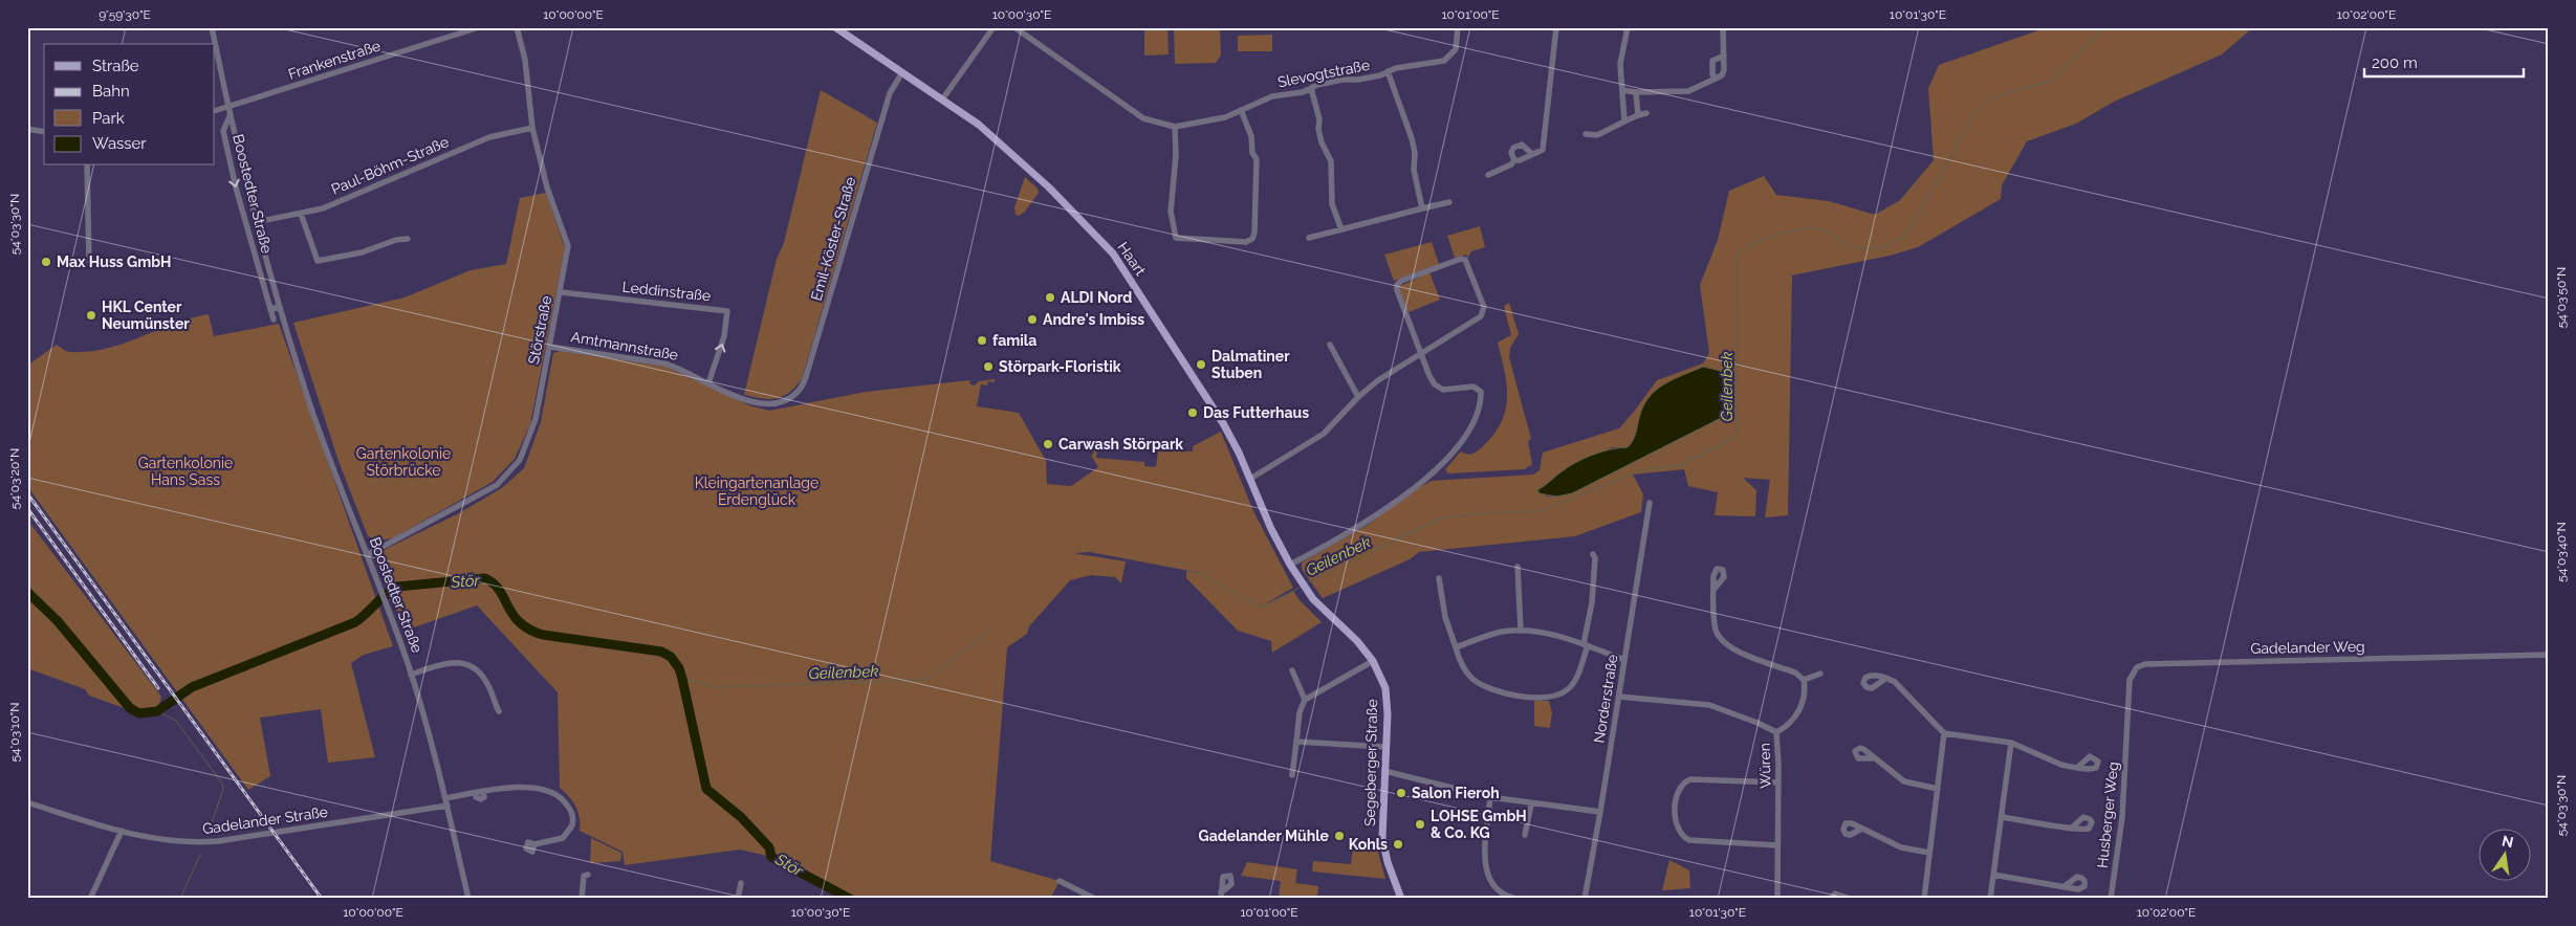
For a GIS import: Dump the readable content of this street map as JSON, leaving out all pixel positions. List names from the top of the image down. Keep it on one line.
{"streets":{"main road":["Haart","Segeberger Straße"],"street":["Frankenstraße","Slevogtstraße","Paul-Böhm-Straße","Boostedter Straße","Emil-Köster-Straße","Leddinstraße","Störstraße","Amtmannstraße","Gadelander Weg","Norderstraße","Würen","Husberger Weg","Gadelander Straße"]},"crossings":[["Frankenstraße","Boostedter Straße"],["Paul-Böhm-Straße","Boostedter Straße"],["Paul-Böhm-Straße","Störstraße"],["Boostedter Straße","Störstraße"],["Boostedter Straße","Gadelander Straße"],["Emil-Köster-Straße","Haart"],["Emil-Köster-Straße","Amtmannstraße"],["Haart","Segeberger Straße"],["Leddinstraße","Störstraße"],["Leddinstraße","Amtmannstraße"],["Störstraße","Amtmannstraße"],["Gadelander Weg","Husberger Weg"],["Norderstraße","Würen"]],"water":["Geilenbek","Stör"],"parks":["Gartenkolonie Störbrücke","Gartenkolonie Hans Sass","Kleingartenanlage Erdenglück"],"places":["Max Huss GmbH","ALDI Nord","HKL Center Neumünster","Andre's Imbiss","famila","Dalmatiner Stuben","Störpark-Floristik","Das Futterhaus","Carwash Störpark","Salon Fieroh","LOHSE GmbH & Co. KG","Gadelander Mühle","Kohls"],"legend":["Straße","Bahn","Park","Wasser"],"scale_bar":"200 m","north":"top","coordinates":["9°59'30\"E","10°00'00\"E","10°00'30\"E","10°01'00\"E","10°01'30\"E","10°02'00\"E","54°03'30\"N","54°03'50\"N","54°03'20\"N","54°03'40\"N","54°03'10\"N"]}
